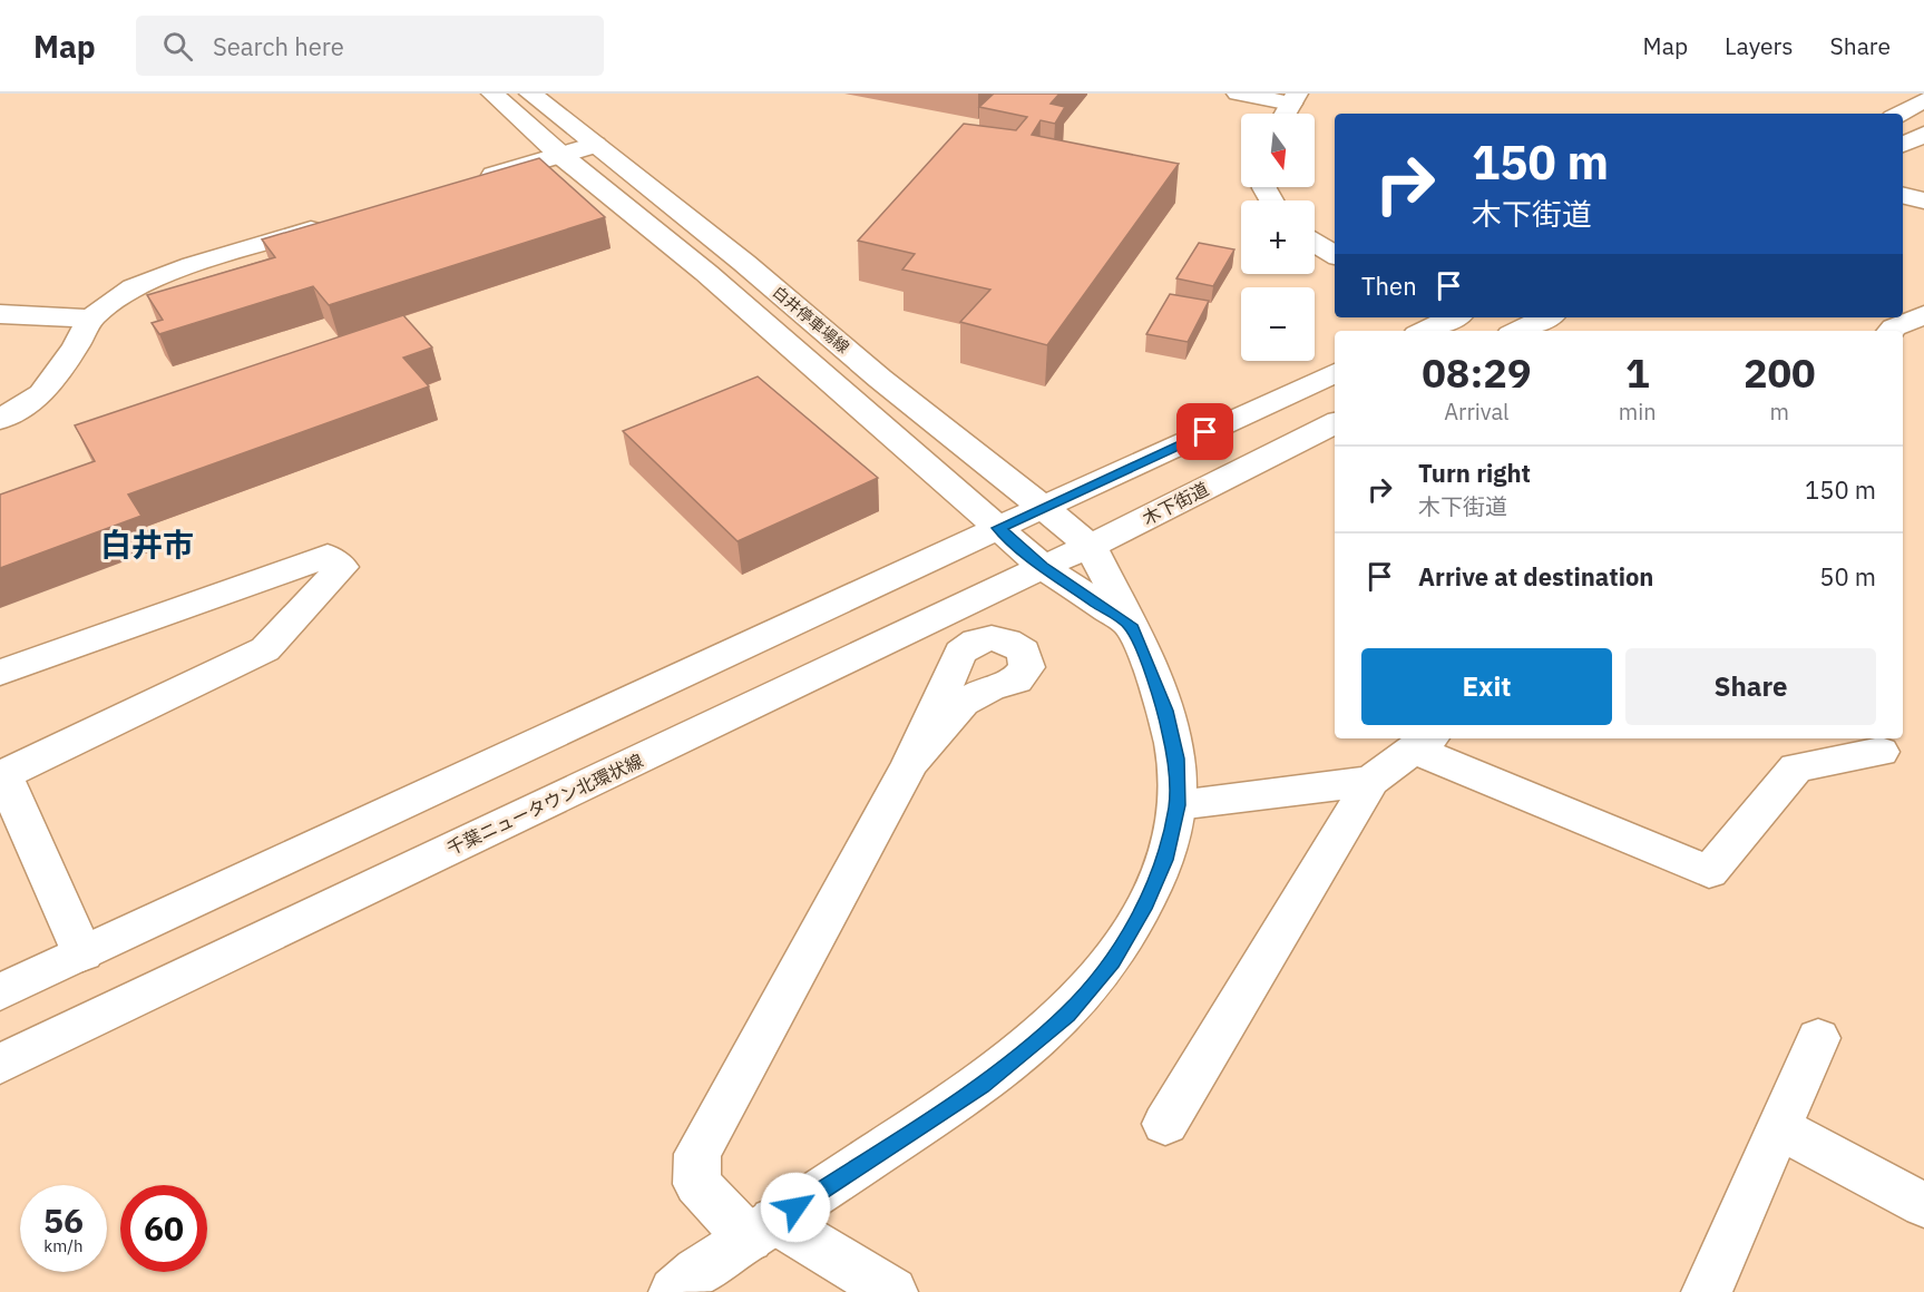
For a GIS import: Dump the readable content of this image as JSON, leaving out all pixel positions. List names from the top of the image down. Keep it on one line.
{"streets":{"main road":["白井停車場線","木下街道","千葉ニュータウン北環状線"]},"crossings":[["白井停車場線","木下街道"],["白井停車場線","千葉ニュータウン北環状線"],["木下街道","千葉ニュータウン北環状線"]],"districts":["白井市"],"north":"bottom","page":{"header":"Map","search":"Search here","nav":["Map","Layers","Share"],"map_buttons":["+","−"],"turn":["150 m","木下街道"],"then":"Then","eta":["08:29","Arrival","1","min","200","m"],"list":[{"name":"Turn right","note":"木下街道","value":"150 m"},{"name":"Arrive at destination","value":"50 m"}],"buttons":["Exit","Share"],"speed":"56 km/h","limit":"60"}}
